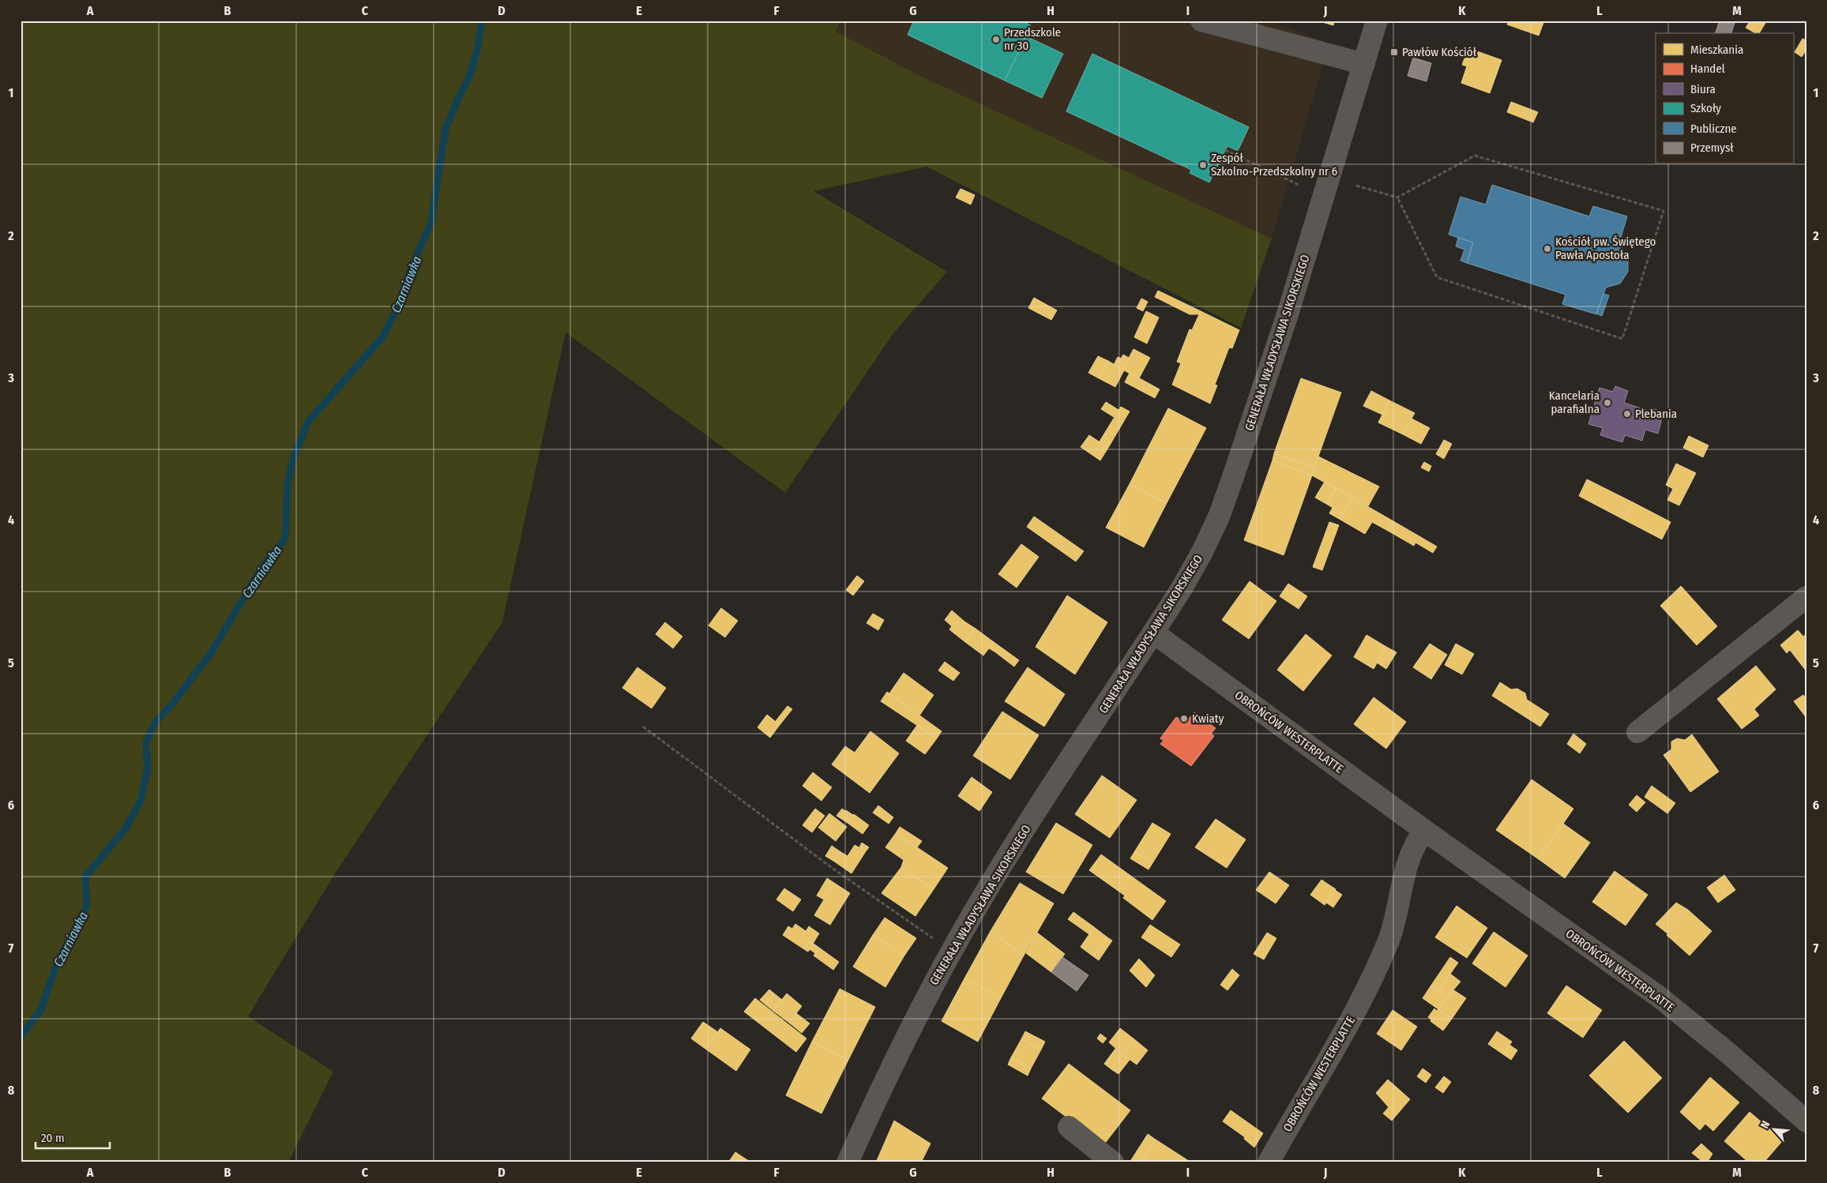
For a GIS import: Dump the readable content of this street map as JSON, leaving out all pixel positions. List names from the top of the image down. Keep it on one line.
{"streets":{"street":["GENERAŁA WŁADYSŁAWA SIKORSKIEGO","OBROŃCÓW WESTERPLATTE"]},"crossings":[["GENERAŁA WŁADYSŁAWA SIKORSKIEGO","OBROŃCÓW WESTERPLATTE"]],"water":["Czarniawka"],"places":{"other":["Przedszkole nr 30","Zespół Szkolno-Przedszkolny nr 6","Kościół pw. Świętego Pawła Apostoła","Kancelaria parafialna","Plebania","Kwiaty"],"transit":["Pawłów Kościół"]},"legend":["Mieszkania","Handel","Biura","Szkoły","Publiczne","Przemysł"],"scale_bar":"20 m","north":"top left","grid":{"columns":["A","B","C","D","E","F","G","H","I","J","K","L","M"],"rows":["1","2","3","4","5","6","7","8"]}}
